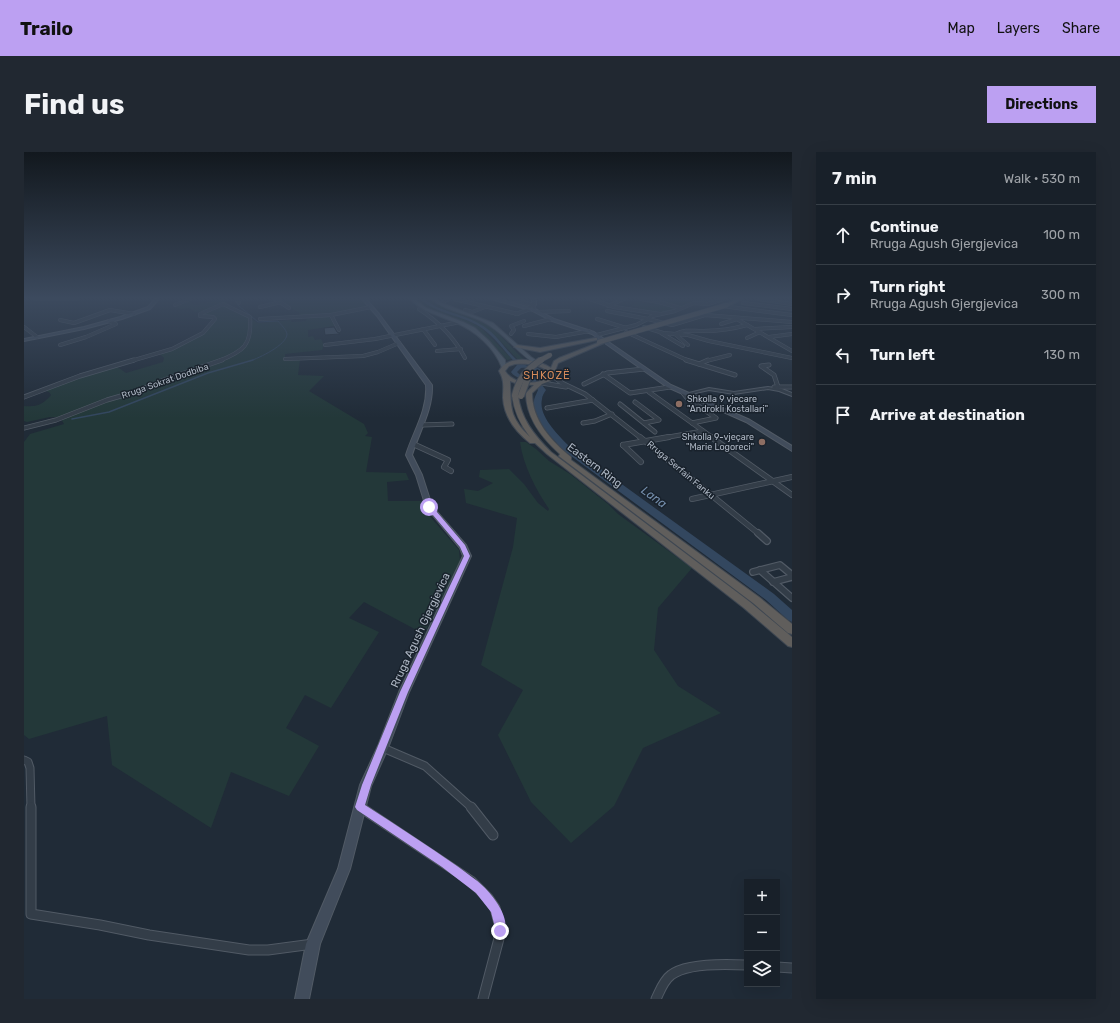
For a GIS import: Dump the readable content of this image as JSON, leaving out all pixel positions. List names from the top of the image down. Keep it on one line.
{"streets":{"highway":["Eastern Ring"],"main road":["Rruga Agush Gjergjevica"],"street":["Rruga Sokrat Dodbiba","Rruga Serfain Fanku"]},"districts":["SHKOZË"],"water":["Lana"],"places":["Shkolla 9 vjecare \"Androkli Kostallari\"","Shkolla 9-vjeçare \"Marie Logoreci\""],"page":{"header":"Trailo","nav":["Map","Layers","Share"],"buttons":"Directions","title":"Find us","heading":["7 min","Walk · 530 m"],"list":[["Continue","Rruga Agush Gjergjevica","100 m"],["Turn right","Rruga Agush Gjergjevica","300 m"],["Turn left","130 m"],"Arrive at destination"],"map_buttons":["+","−"]}}
